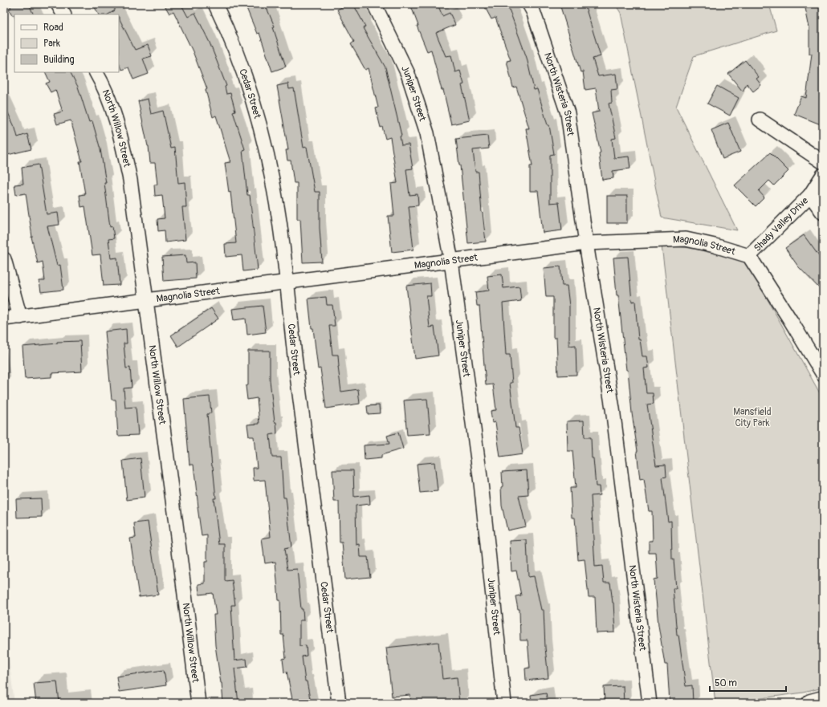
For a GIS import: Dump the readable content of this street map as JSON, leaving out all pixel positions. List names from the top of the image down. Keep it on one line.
{"streets":{"street":["Juniper Street","Cedar Street","North Wisteria Street","North Willow Street","Shady Valley Drive","Magnolia Street"]},"crossings":[["Juniper Street","Magnolia Street"],["Cedar Street","Magnolia Street"],["North Wisteria Street","Magnolia Street"],["North Willow Street","Magnolia Street"],["Shady Valley Drive","Magnolia Street"]],"parks":["Mansfield City Park"],"legend":["Road","Park","Building"],"scale_bar":"50 m"}
